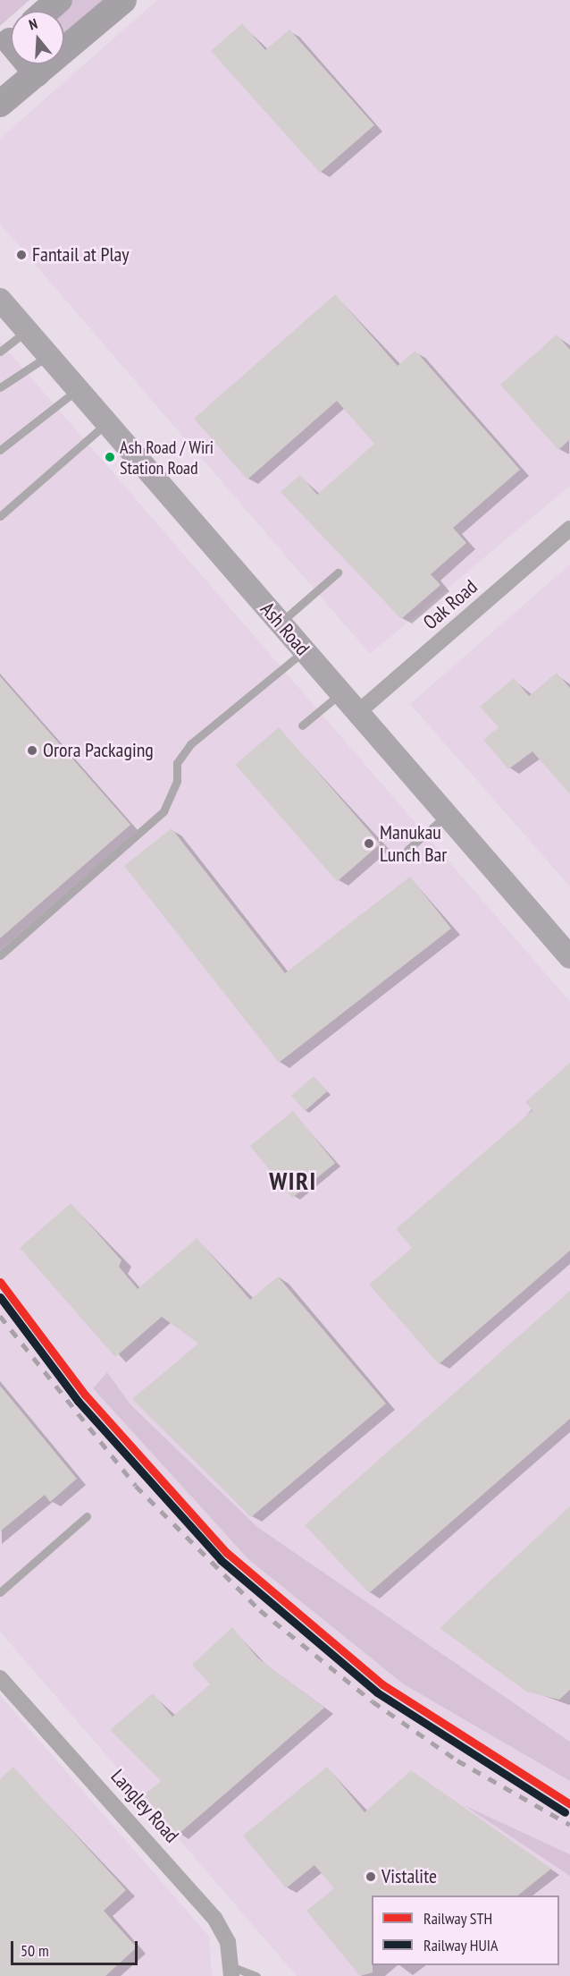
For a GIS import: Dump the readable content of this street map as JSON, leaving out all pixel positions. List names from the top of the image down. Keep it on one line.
{"streets":{"main road":["Ash Road"],"street":["Oak Road","Langley Road"]},"crossings":[["Oak Road","Ash Road"]],"districts":["WIRI"],"places":["Fantail at Play","Ash Road / Wiri Station Road","Orora Packaging","Manukau Lunch Bar","Vistalite"],"lines":["rail line STH","rail line HUIA"],"legend":["Railway STH","Railway HUIA"],"scale_bar":"50 m","north":"top"}
